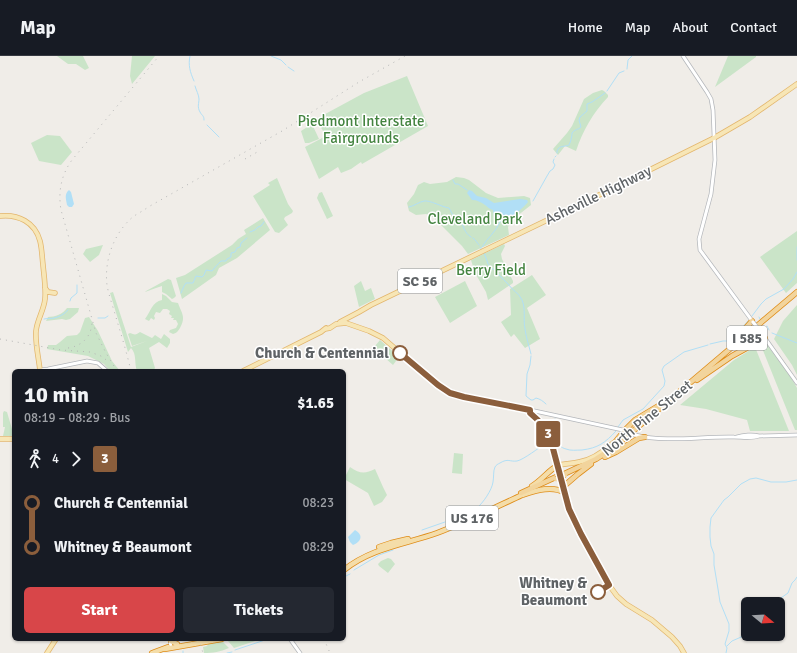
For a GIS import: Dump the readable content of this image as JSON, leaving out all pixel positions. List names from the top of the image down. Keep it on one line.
{"streets":{"highway":["I 585","North Pine Street","US 176"],"main road":["Asheville Highway","SC 56"]},"parks":["Piedmont Interstate Fairgrounds","Cleveland Park","Berry Field"],"places":["Church & Centennial","Whitney & Beaumont"],"lines":["bus line 3"],"north":"right","page":{"header":"Map","nav":["Home","Map","About","Contact"],"on_map":"3","heading":["10 min","08:19 – 08:29 · Bus","$1.65"],"legs":["4","3"],"list":[{"name":"Church & Centennial","value":"08:23"},{"name":"Whitney & Beaumont","value":"08:29"}],"buttons":["Start","Tickets"]}}
